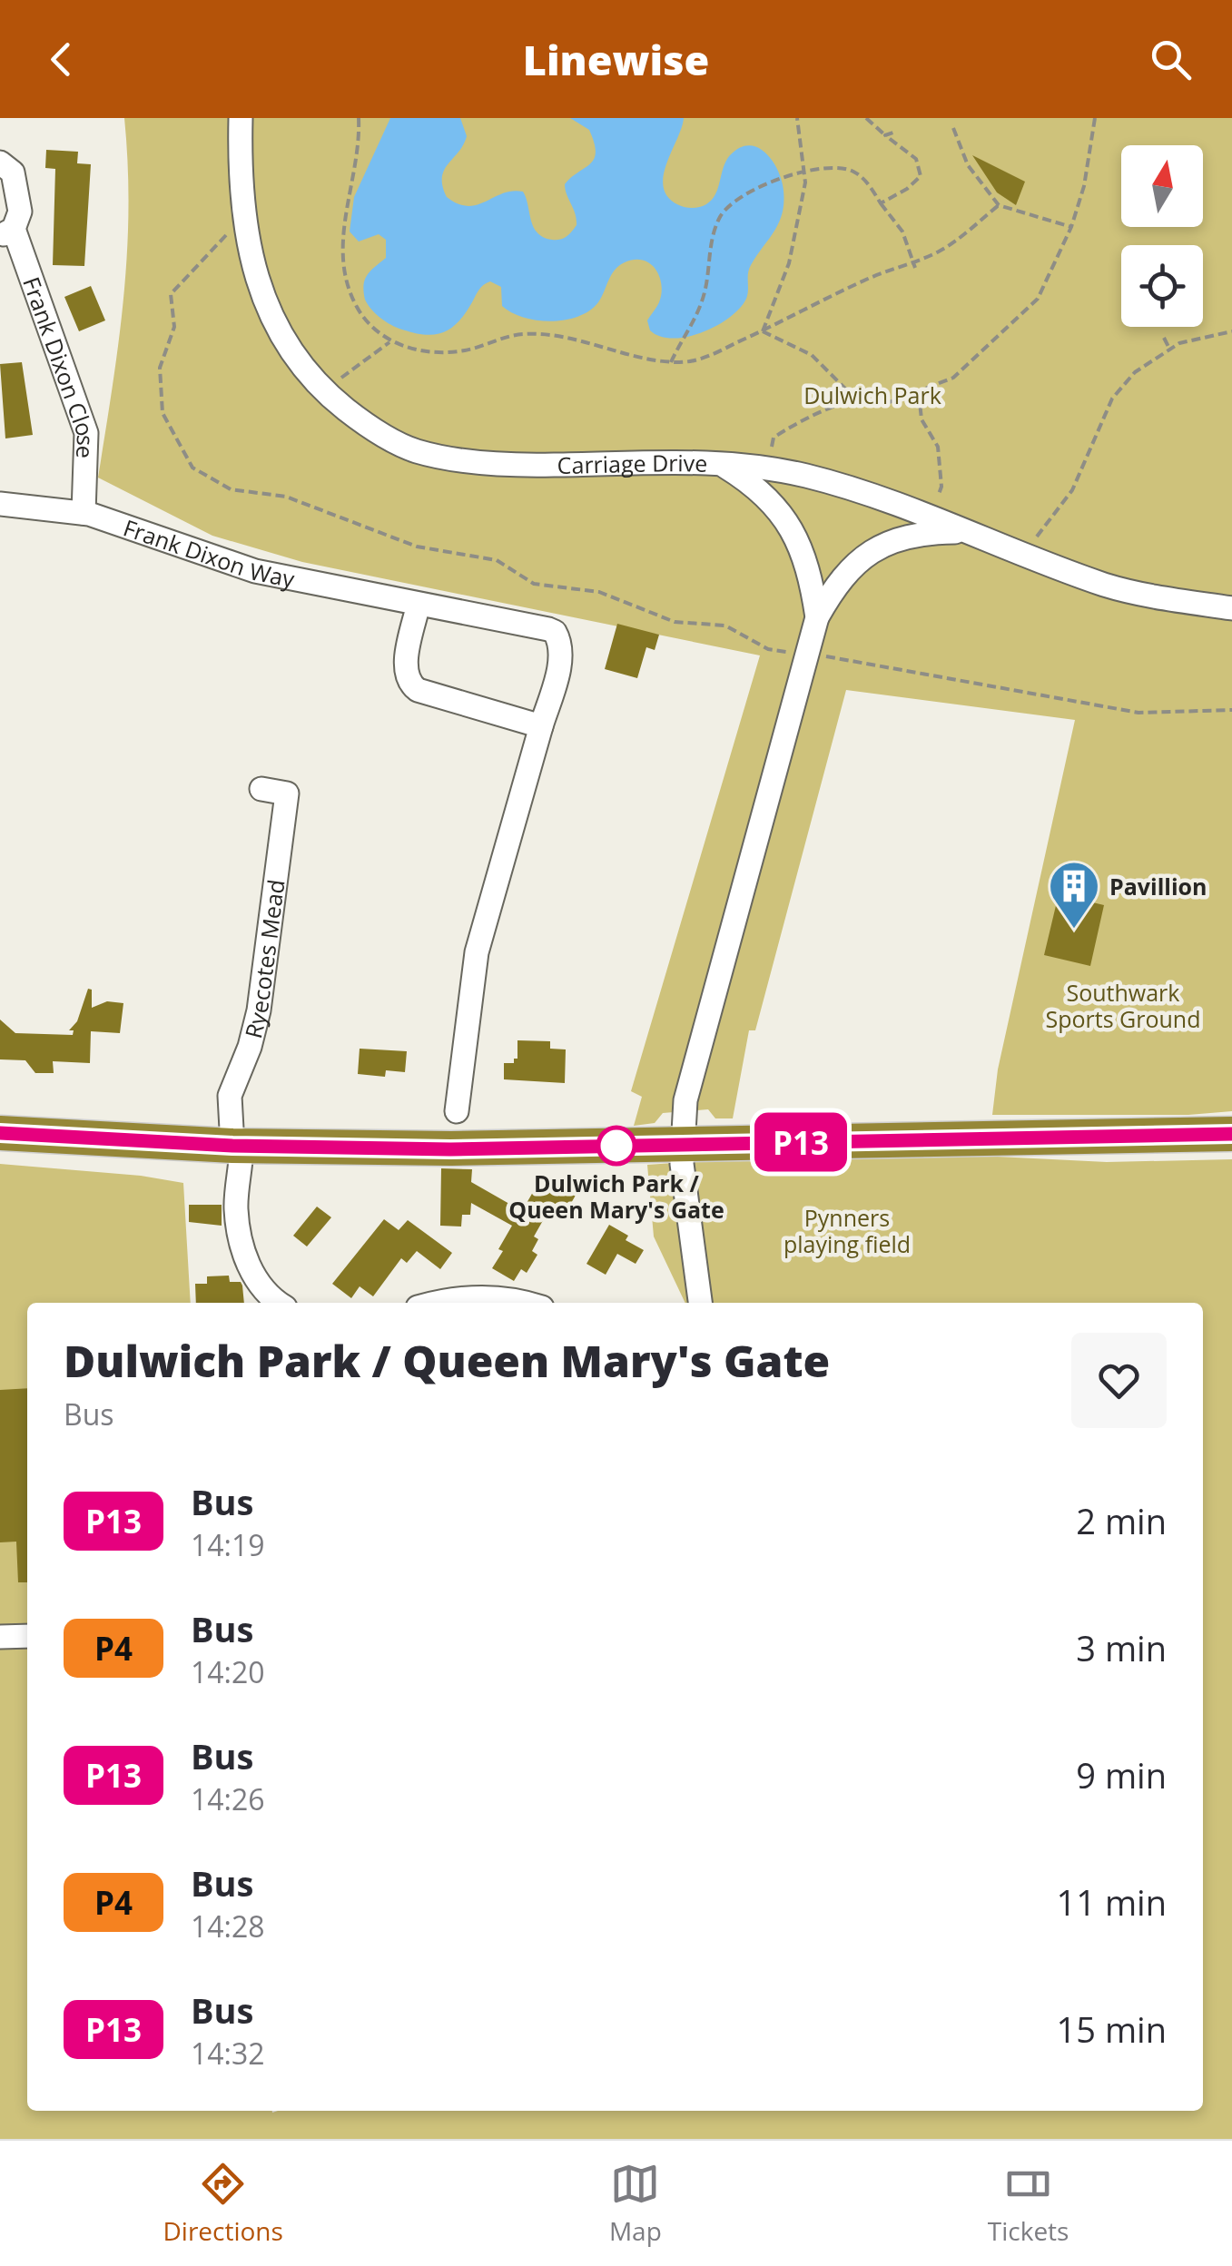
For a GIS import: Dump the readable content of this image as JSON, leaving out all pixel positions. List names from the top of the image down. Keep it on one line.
{"streets":{"street":["Frank Dixon Close","Carriage Drive","Frank Dixon Way","Ryecotes Mead"]},"crossings":[["Frank Dixon Close","Frank Dixon Way"]],"parks":["Dulwich Park","Southwark Sports Ground","Pynners playing field"],"places":{"building":["Pavillion"],"other":["Dulwich Park / Queen Mary's Gate"]},"lines":["bus line P13"],"north":"top","page":{"header":"Linewise","on_map":"P13","heading":["Dulwich Park / Queen Mary's Gate","Bus"],"list":[{"mark":"P13","name":"Bus","note":"14:19","value":"2 min"},{"mark":"P4","name":"Bus","note":"14:20","value":"3 min"},{"mark":"P13","name":"Bus","note":"14:26","value":"9 min"},{"mark":"P4","name":"Bus","note":"14:28","value":"11 min"},{"mark":"P13","name":"Bus","note":"14:32","value":"15 min"}],"tabs":["Directions","Map","Tickets"]}}
